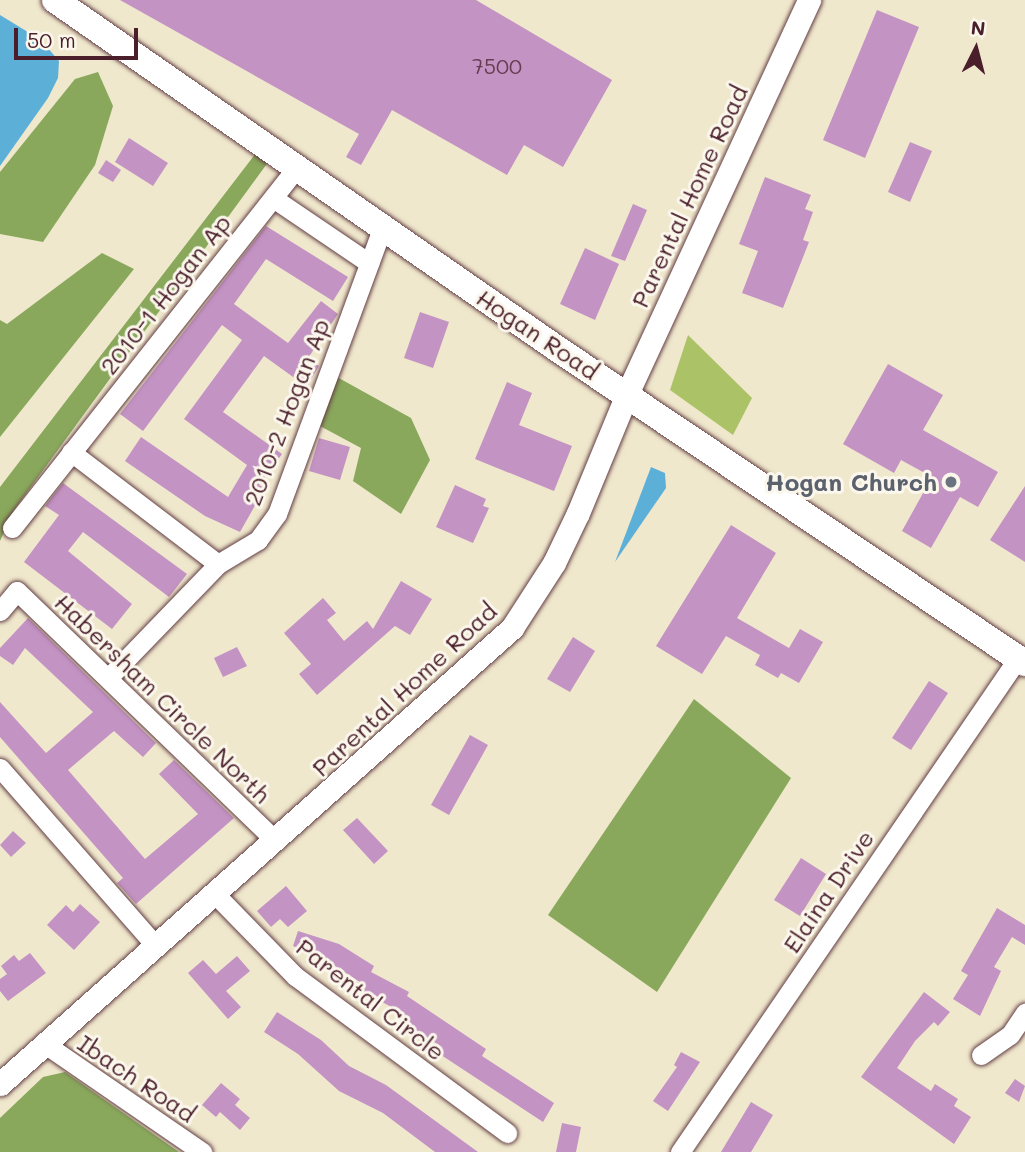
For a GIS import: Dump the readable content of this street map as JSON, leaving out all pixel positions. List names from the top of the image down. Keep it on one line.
{"streets":{"main road":["Hogan Road"],"street":["Parental Home Road","2010-1 Hogan Ap","2010-2 Hogan Ap","Habersham Circle North","Elaina Drive","Parental Circle","Ibach Road"]},"crossings":[["Parental Home Road","Hogan Road"],["Parental Home Road","Habersham Circle North"],["Parental Home Road","Parental Circle"],["Parental Home Road","Ibach Road"],["2010-1 Hogan Ap","Hogan Road"],["Hogan Road","2010-2 Hogan Ap"],["Hogan Road","Elaina Drive"],["2010-2 Hogan Ap","Habersham Circle North"]],"places":["Hogan Church"],"house_numbers":["7500"],"scale_bar":"50 m","north":"top"}
